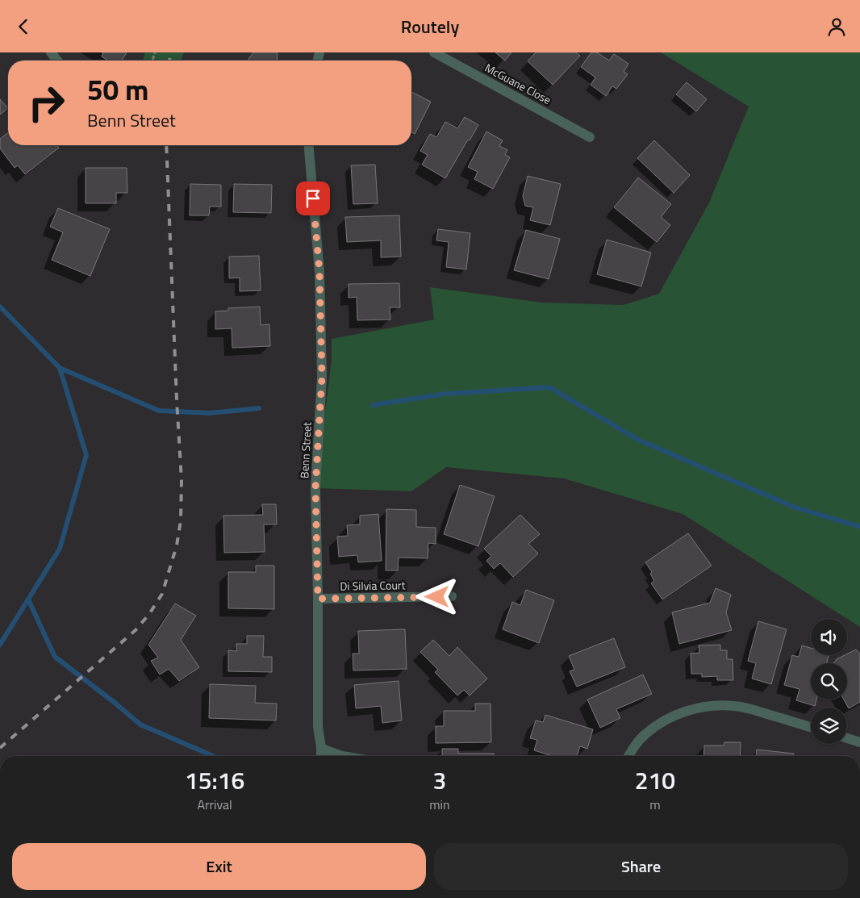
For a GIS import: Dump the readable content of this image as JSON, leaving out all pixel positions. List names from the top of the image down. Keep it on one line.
{"streets":{"street":["McGuane Close","Benn Street","Di Silvia Court"]},"crossings":[["Benn Street","Di Silvia Court"]],"page":{"header":"Routely","turn":["50 m","Benn Street"],"eta":["15:16","Arrival","3","min","210","m"],"buttons":["Exit","Share"]}}
